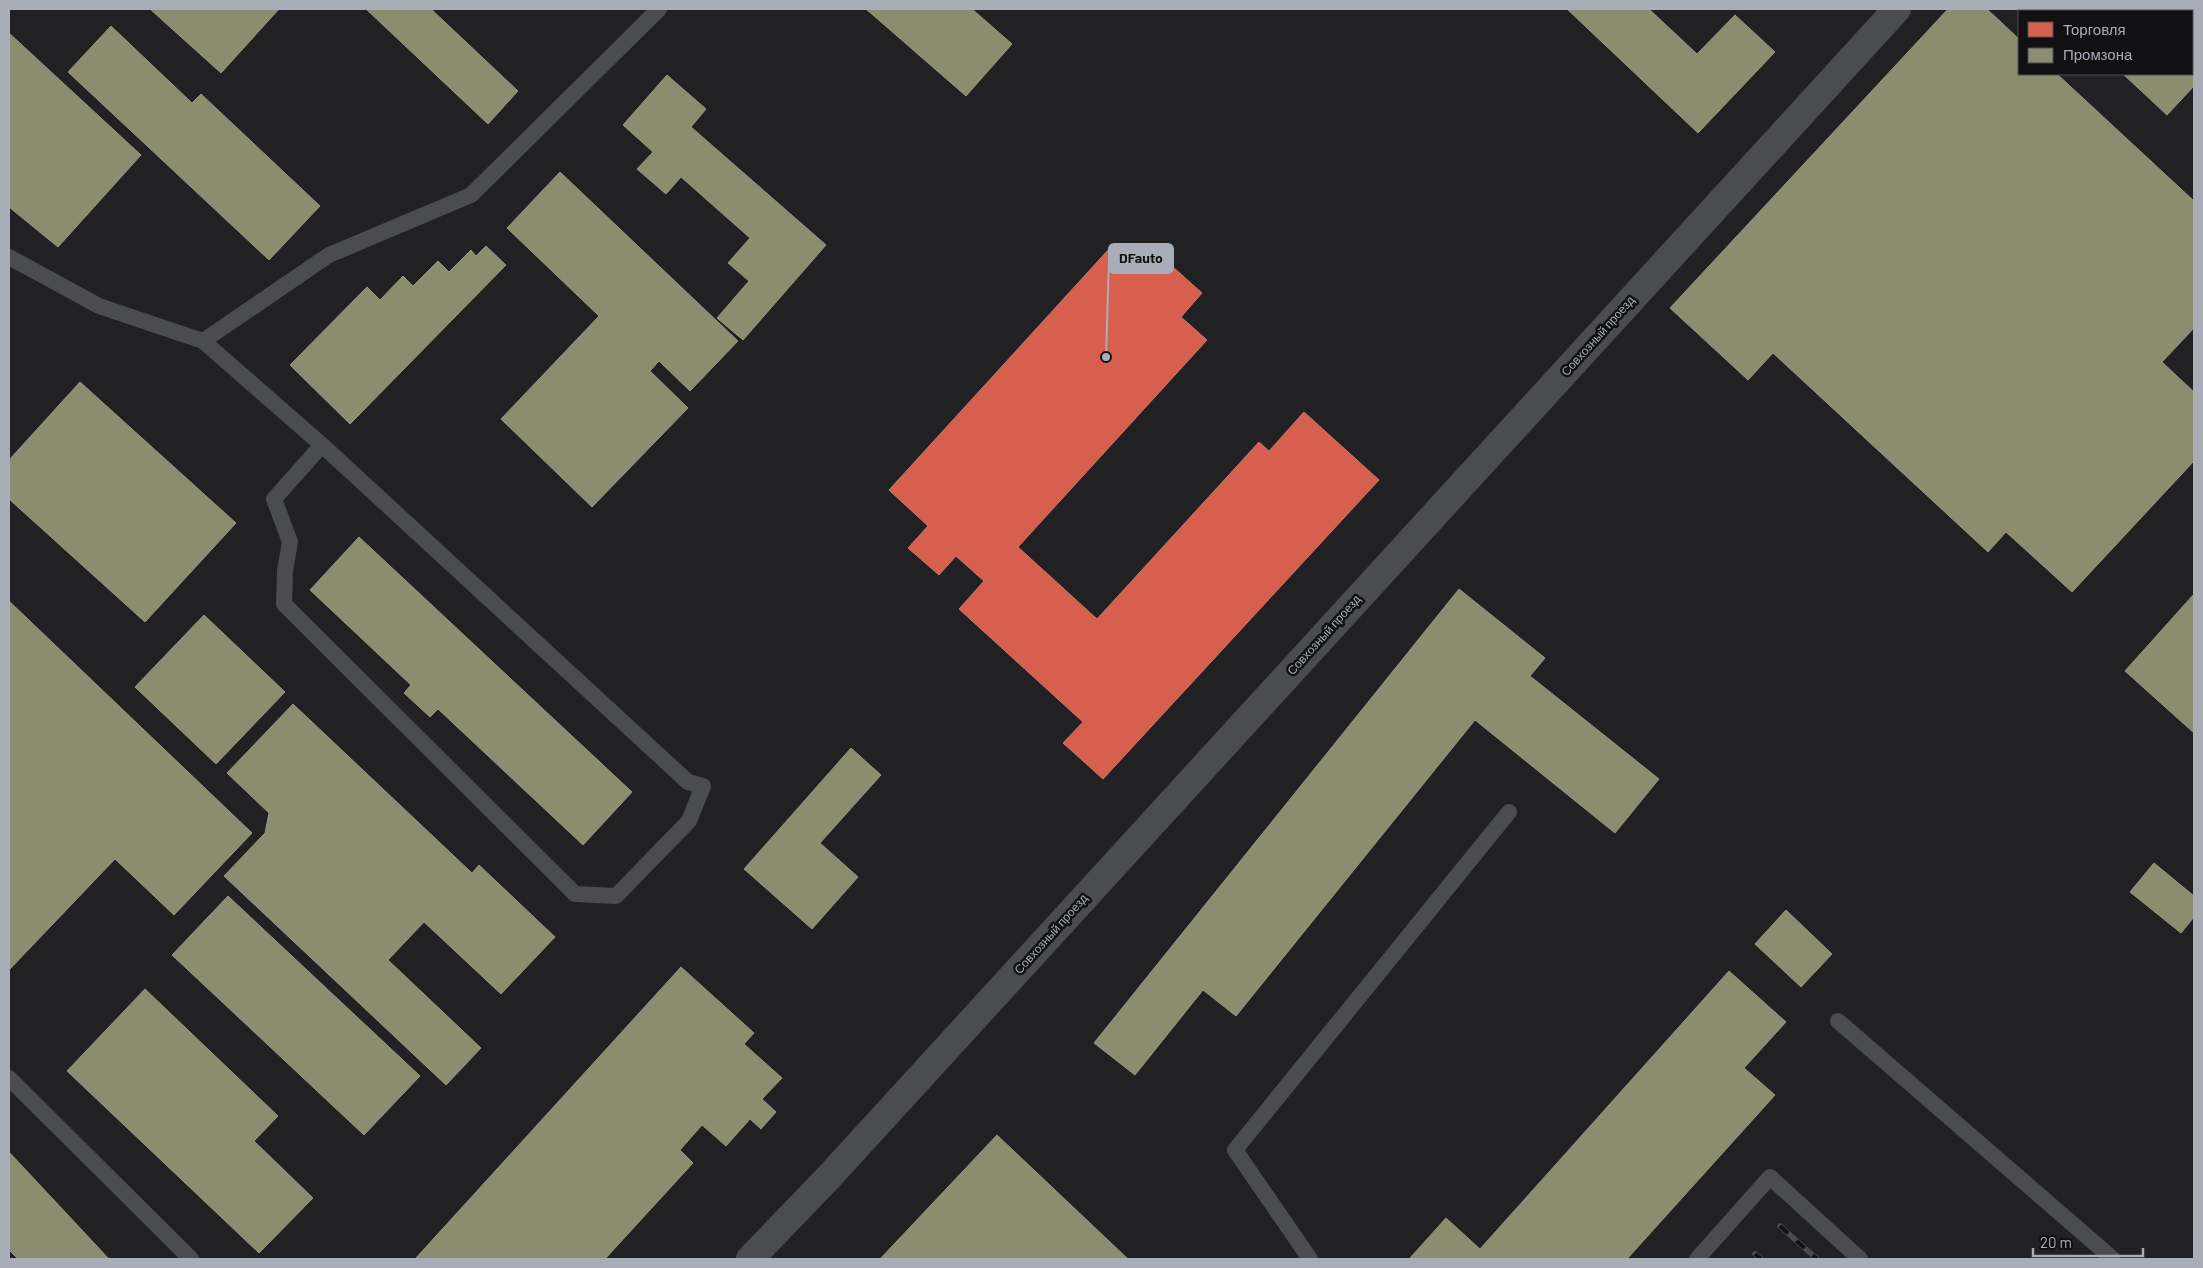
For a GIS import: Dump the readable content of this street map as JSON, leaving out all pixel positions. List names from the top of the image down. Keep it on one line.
{"streets":{"street":["Совхозный проезд"]},"places":["DFauto"],"legend":["Торговля","Промзона"],"scale_bar":"20 m"}
